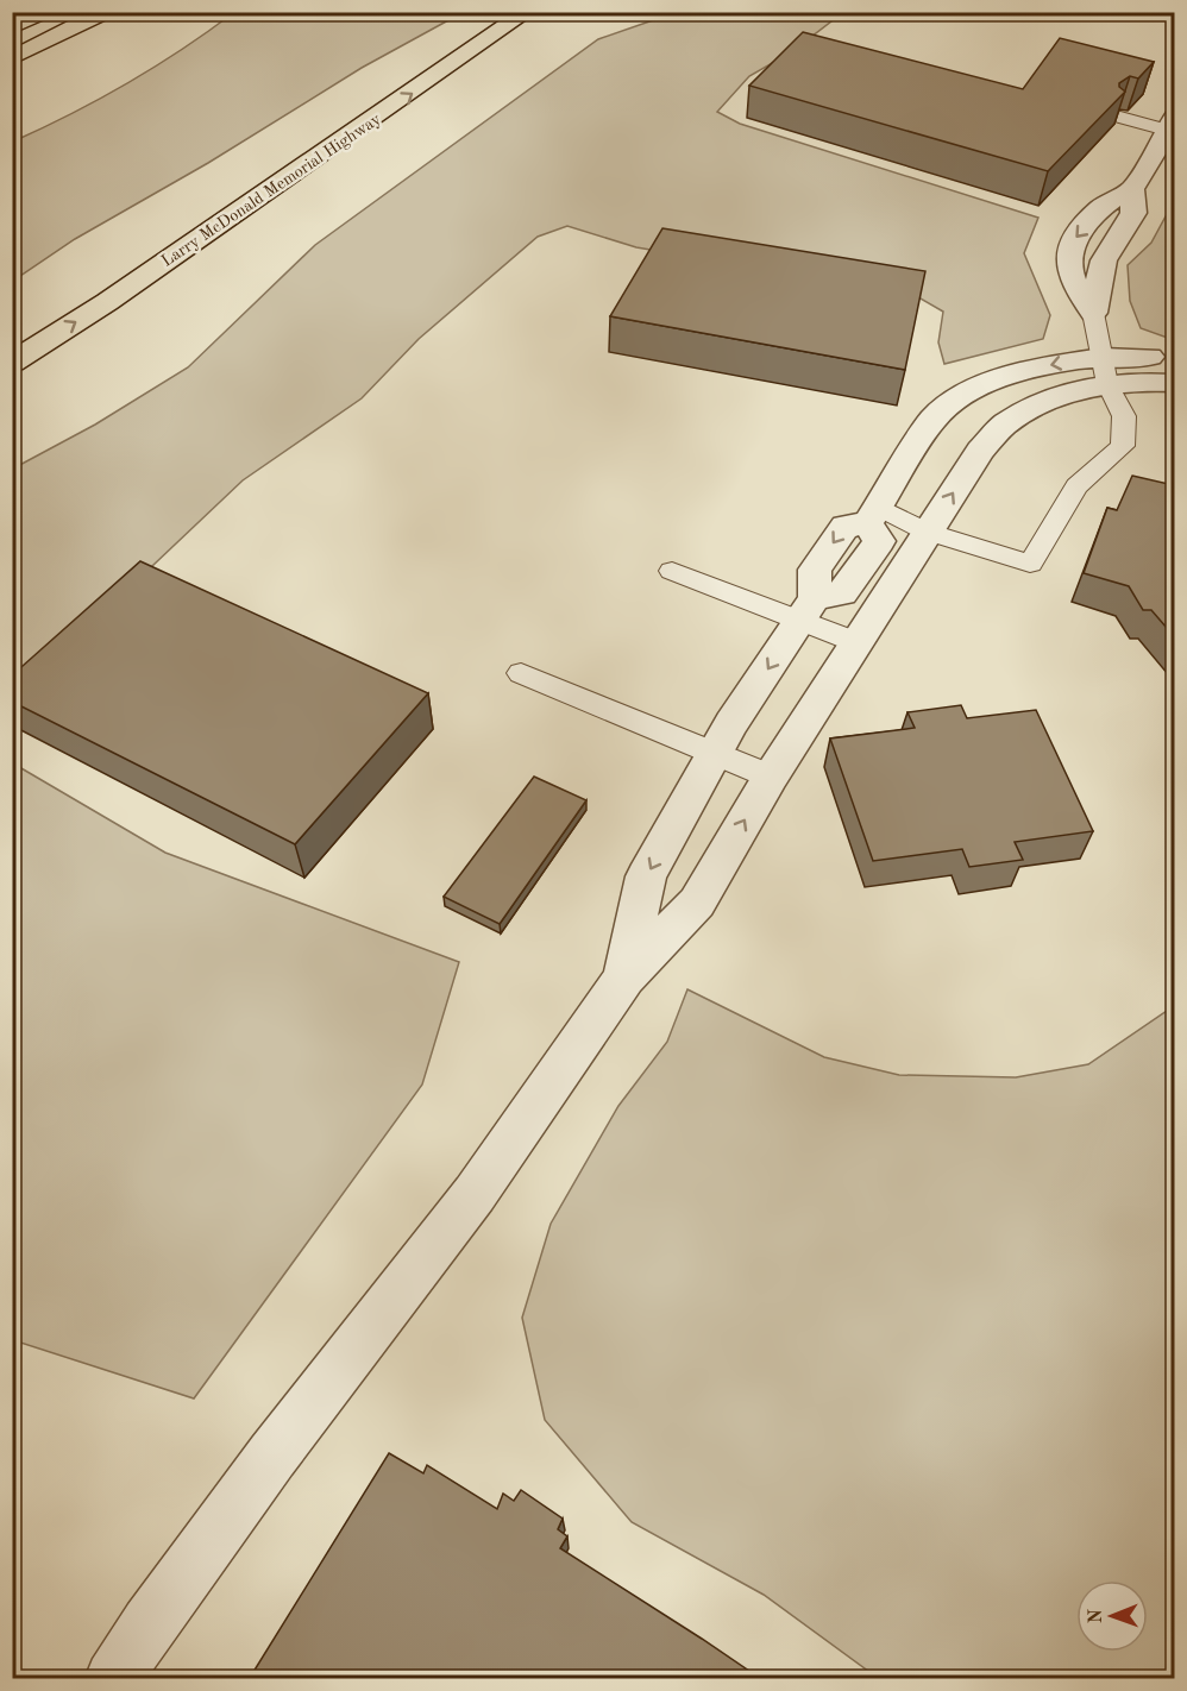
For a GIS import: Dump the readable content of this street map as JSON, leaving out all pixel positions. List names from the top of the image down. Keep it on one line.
{"streets":{"highway":["Larry McDonald Memorial Highway"]},"one_way":["Larry McDonald Memorial Highway"],"north":"left"}
